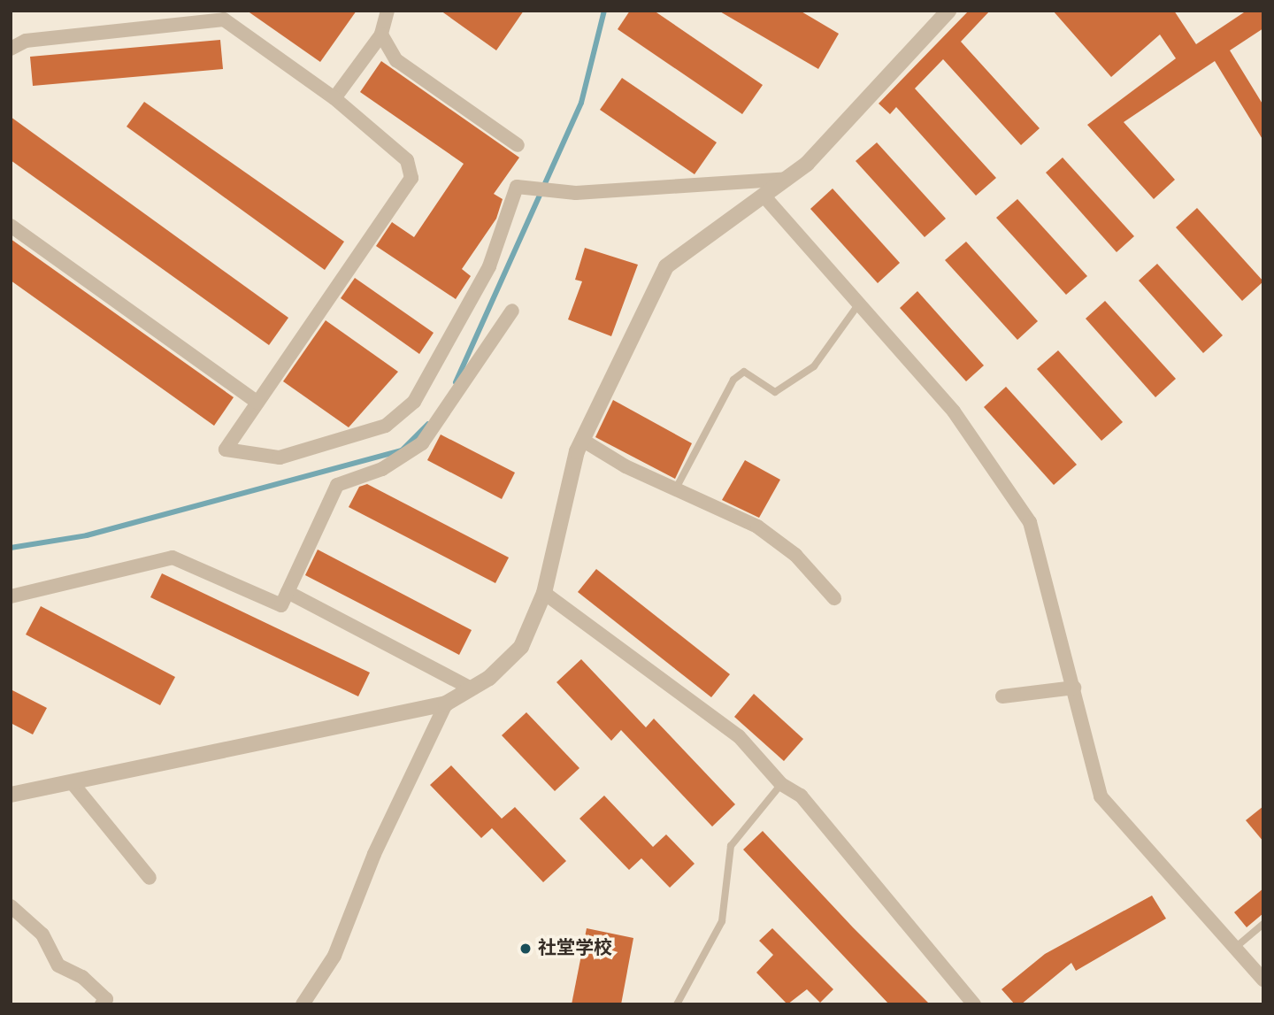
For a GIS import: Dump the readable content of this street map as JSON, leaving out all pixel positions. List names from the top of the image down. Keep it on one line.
{"places":["社堂学校"]}
